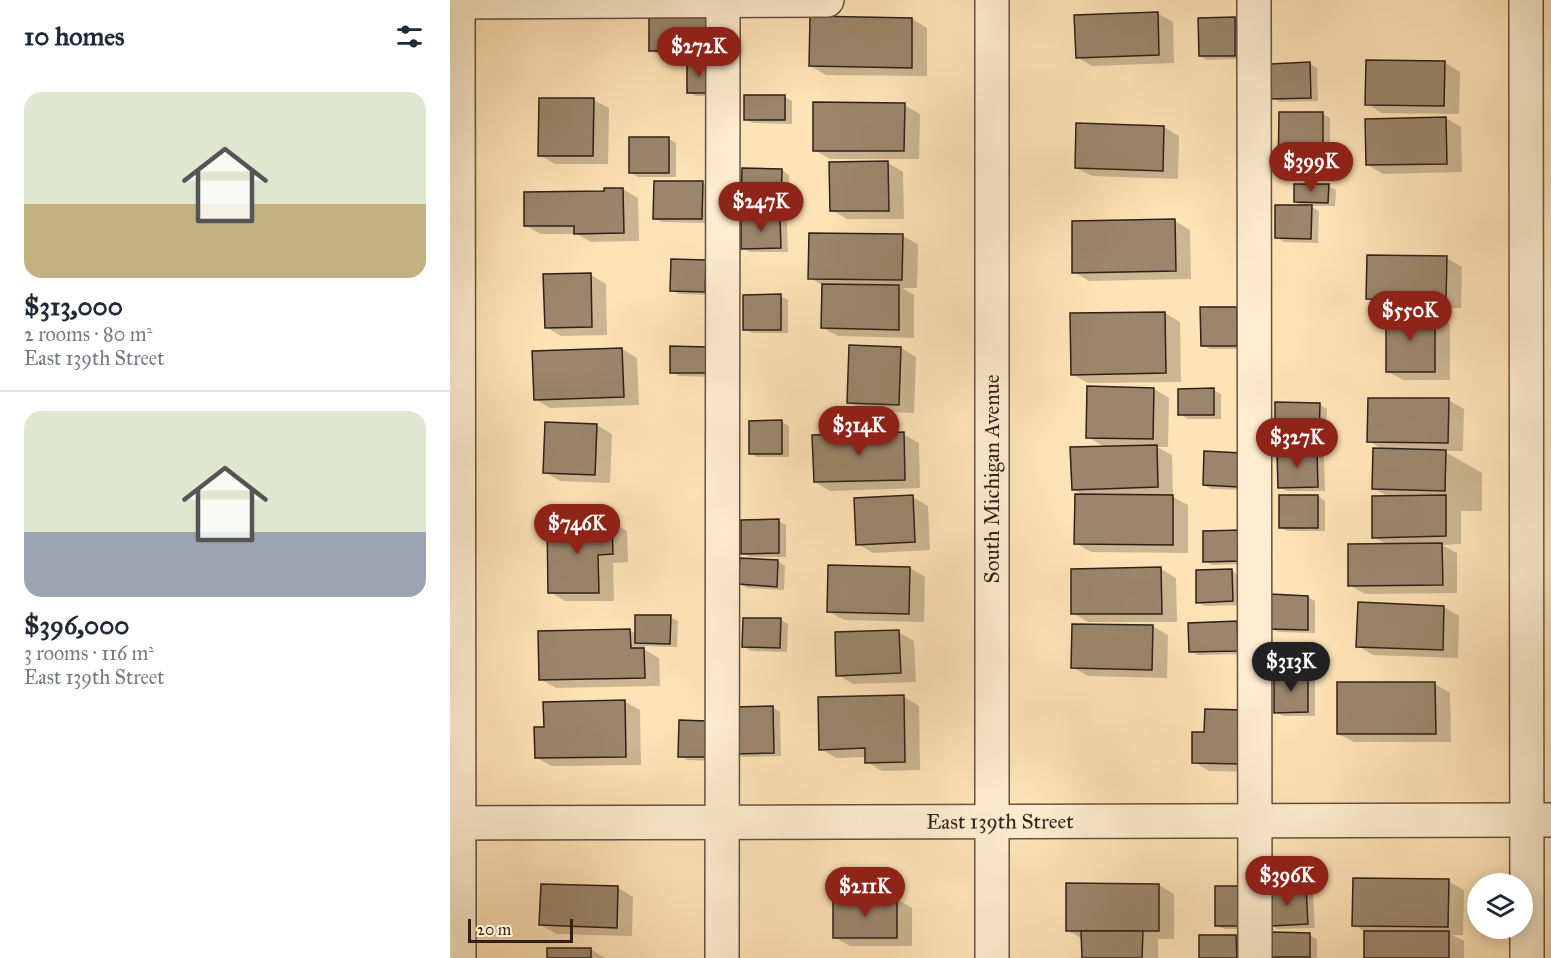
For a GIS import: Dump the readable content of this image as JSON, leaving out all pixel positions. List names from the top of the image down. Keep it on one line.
{"streets":{"street":["South Michigan Avenue","East 139th Street"]},"crossings":[["South Michigan Avenue","East 139th Street"]],"scale_bar":"20 m","page":{"heading":"10 homes","price":["$272K","$399K","$247K","$550K","$314K","$327K","$746K","$313K","$396K","$211K"],"list":[{"name":"$313,000","note":"2 rooms · 80 m² · East 139th Street"},{"name":"$396,000","note":"3 rooms · 116 m² · East 139th Street"}],"scale":"20 m"}}
